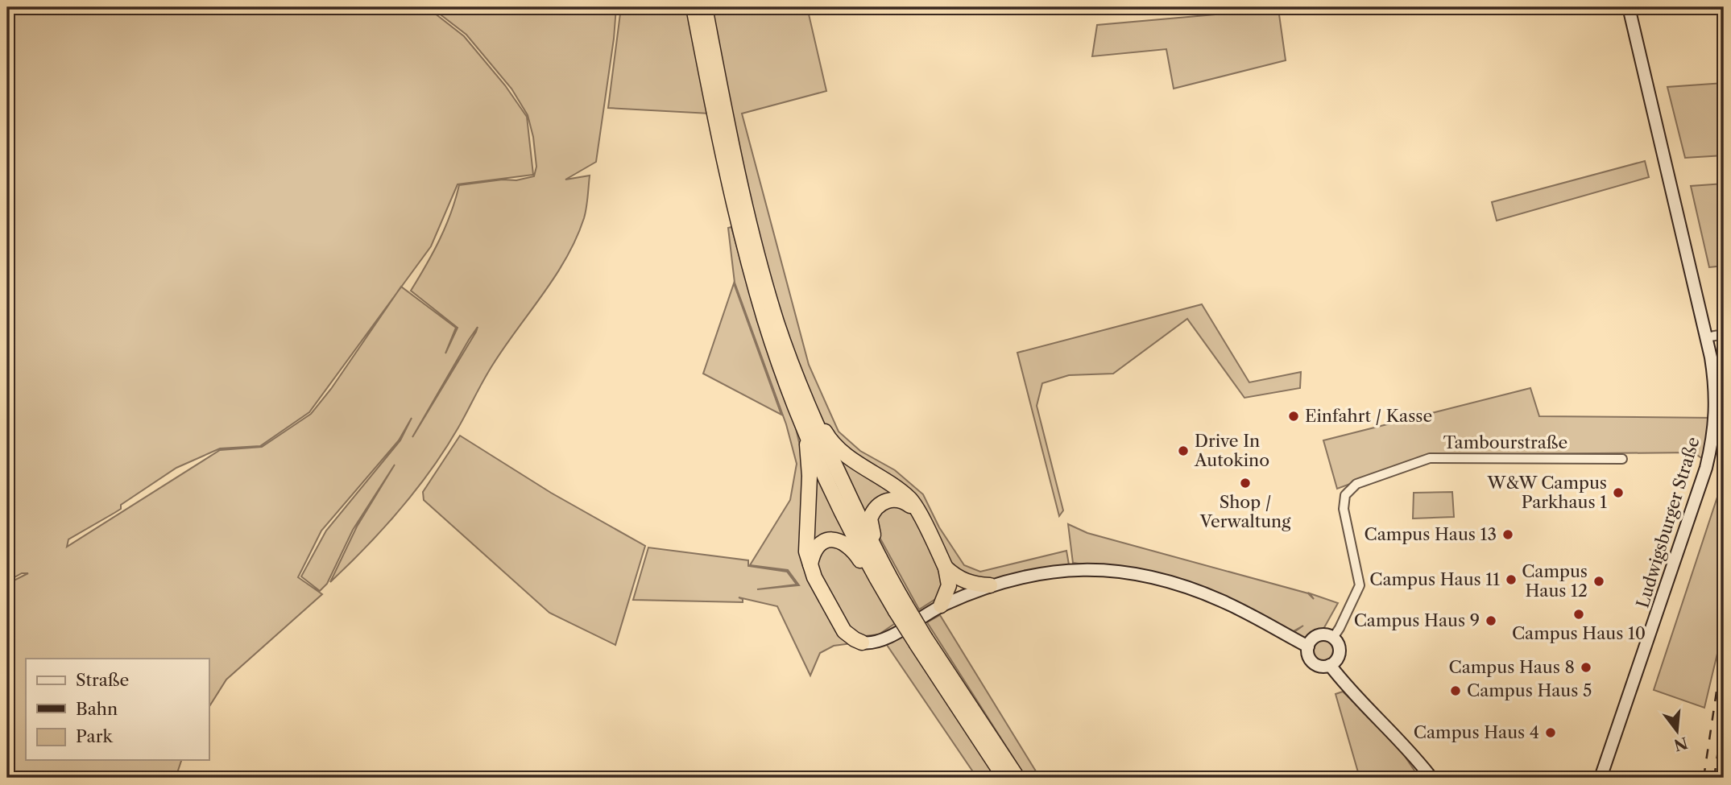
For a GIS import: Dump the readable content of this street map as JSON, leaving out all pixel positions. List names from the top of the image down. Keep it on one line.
{"streets":{"main road":["Ludwigsburger Straße"],"street":["Tambourstraße"]},"places":["Einfahrt / Kasse","Drive In Autokino","Shop / Verwaltung","W&W Campus Parkhaus 1","Campus Haus 13","Campus Haus 11","Campus Haus 12","Campus Haus 10","Campus Haus 9","Campus Haus 8","Campus Haus 5","Campus Haus 4"],"legend":["Straße","Bahn","Park"],"north":"bottom"}
